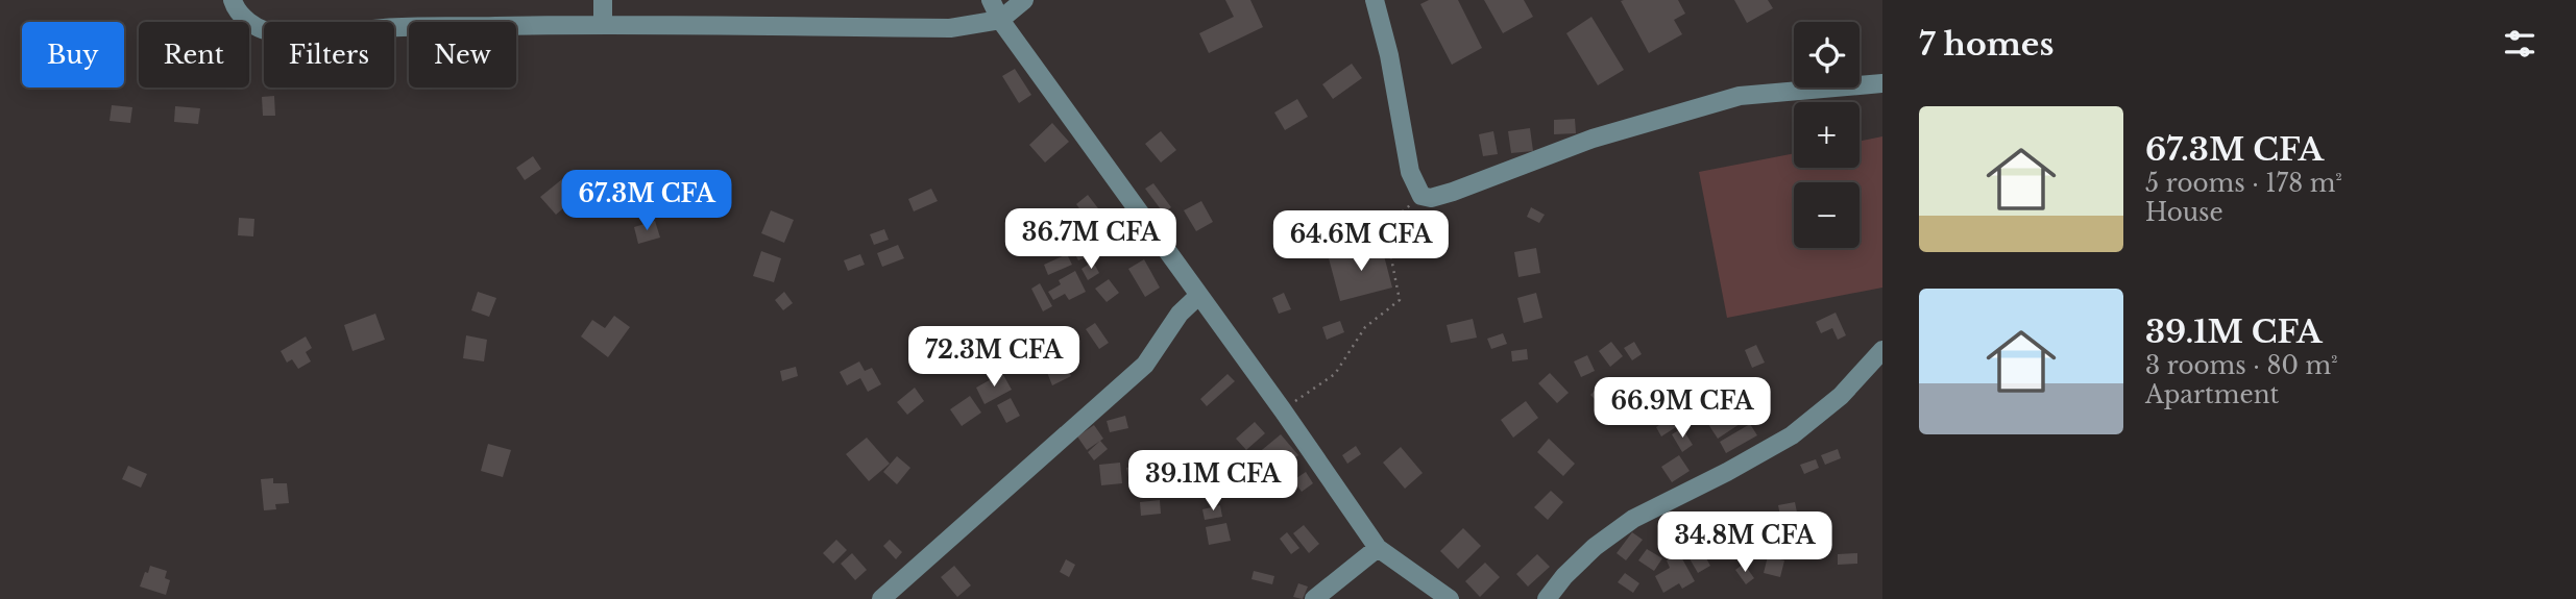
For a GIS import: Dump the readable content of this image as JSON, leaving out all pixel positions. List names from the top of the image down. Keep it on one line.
{"page":{"heading":"7 homes","map_buttons":["+","−"],"chip":["Buy","Rent","Filters","New"],"list":[{"name":"67.3M CFA","note":"5 rooms · 178 m² · House"},{"name":"39.1M CFA","note":"3 rooms · 80 m² · Apartment"}],"price":["67.3M CFA","36.7M CFA","64.6M CFA","72.3M CFA","66.9M CFA","39.1M CFA","34.8M CFA"]}}
